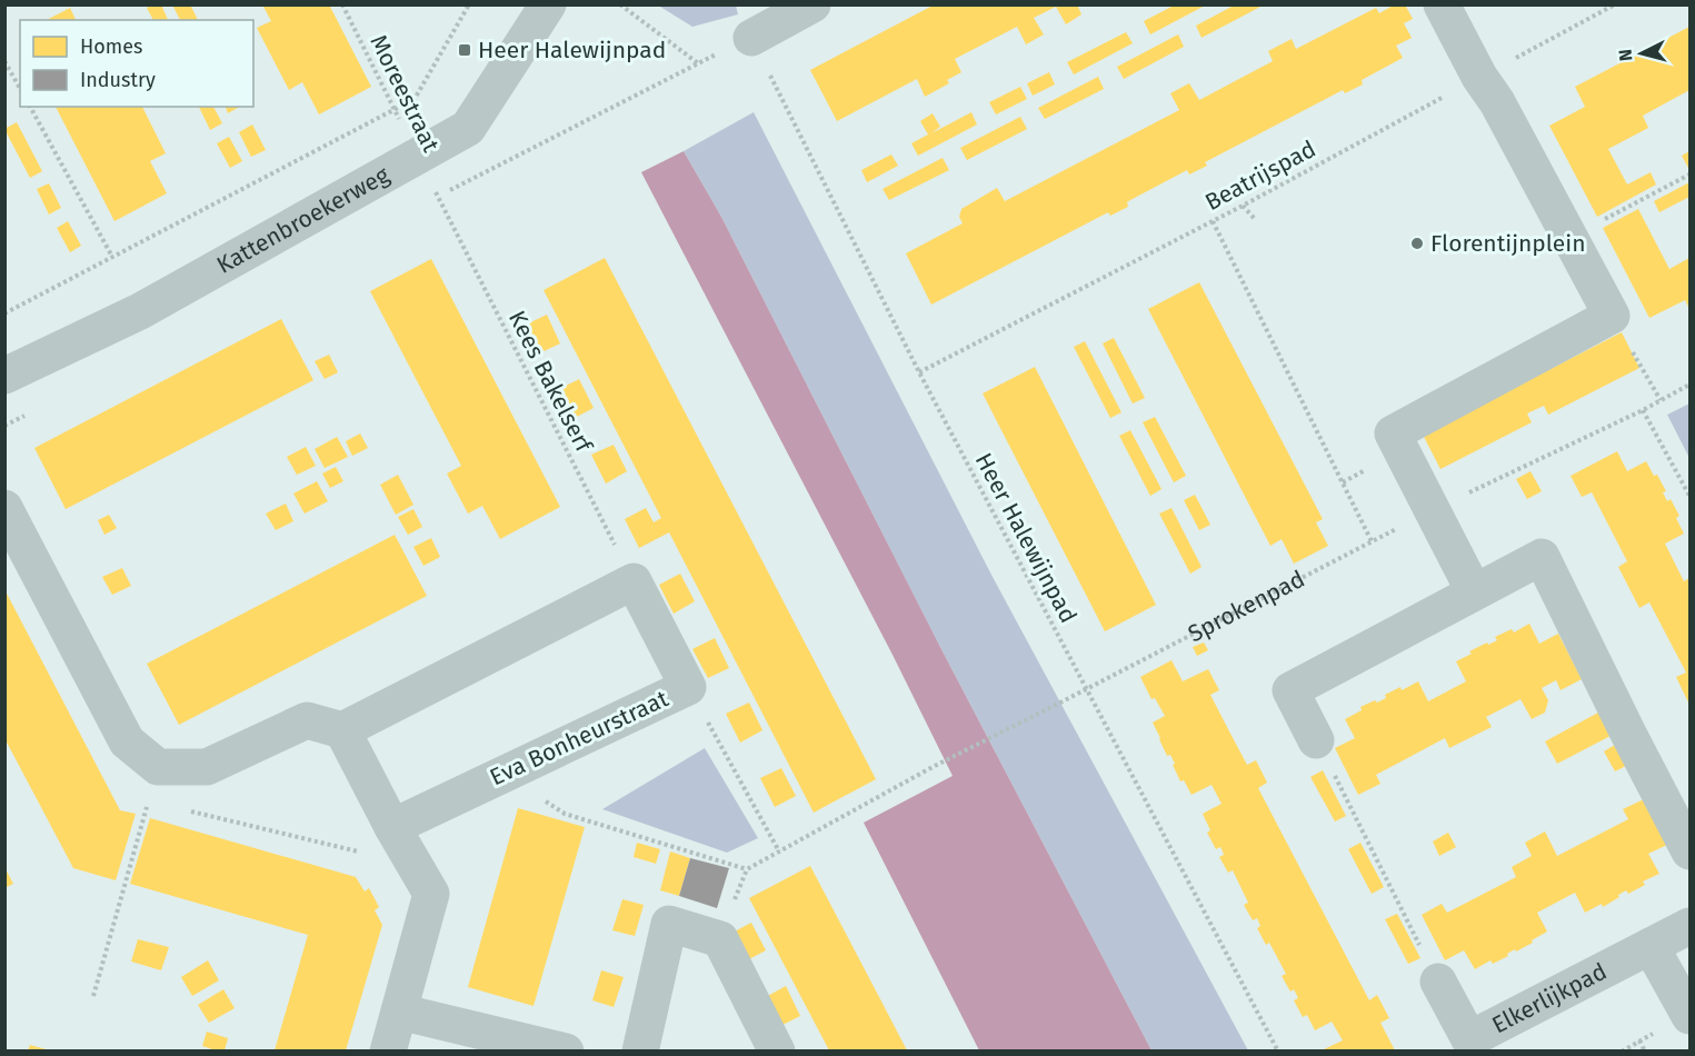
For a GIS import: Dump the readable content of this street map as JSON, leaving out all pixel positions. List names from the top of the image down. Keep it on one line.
{"streets":{"street":["Kattenbroekerweg","Eva Bonheurstraat","Elkerlijkpad"],"path":["Moreestraat","Beatrijspad","Kees Bakelserf","Heer Halewijnpad","Sprokenpad"]},"crossings":[["Moreestraat","Kattenbroekerweg"],["Moreestraat","Kees Bakelserf"],["Beatrijspad","Heer Halewijnpad"],["Kees Bakelserf","Eva Bonheurstraat"],["Heer Halewijnpad","Sprokenpad"]],"places":{"transit":["Heer Halewijnpad"],"other":["Florentijnplein"]},"legend":["Homes","Industry"],"north":"left"}
